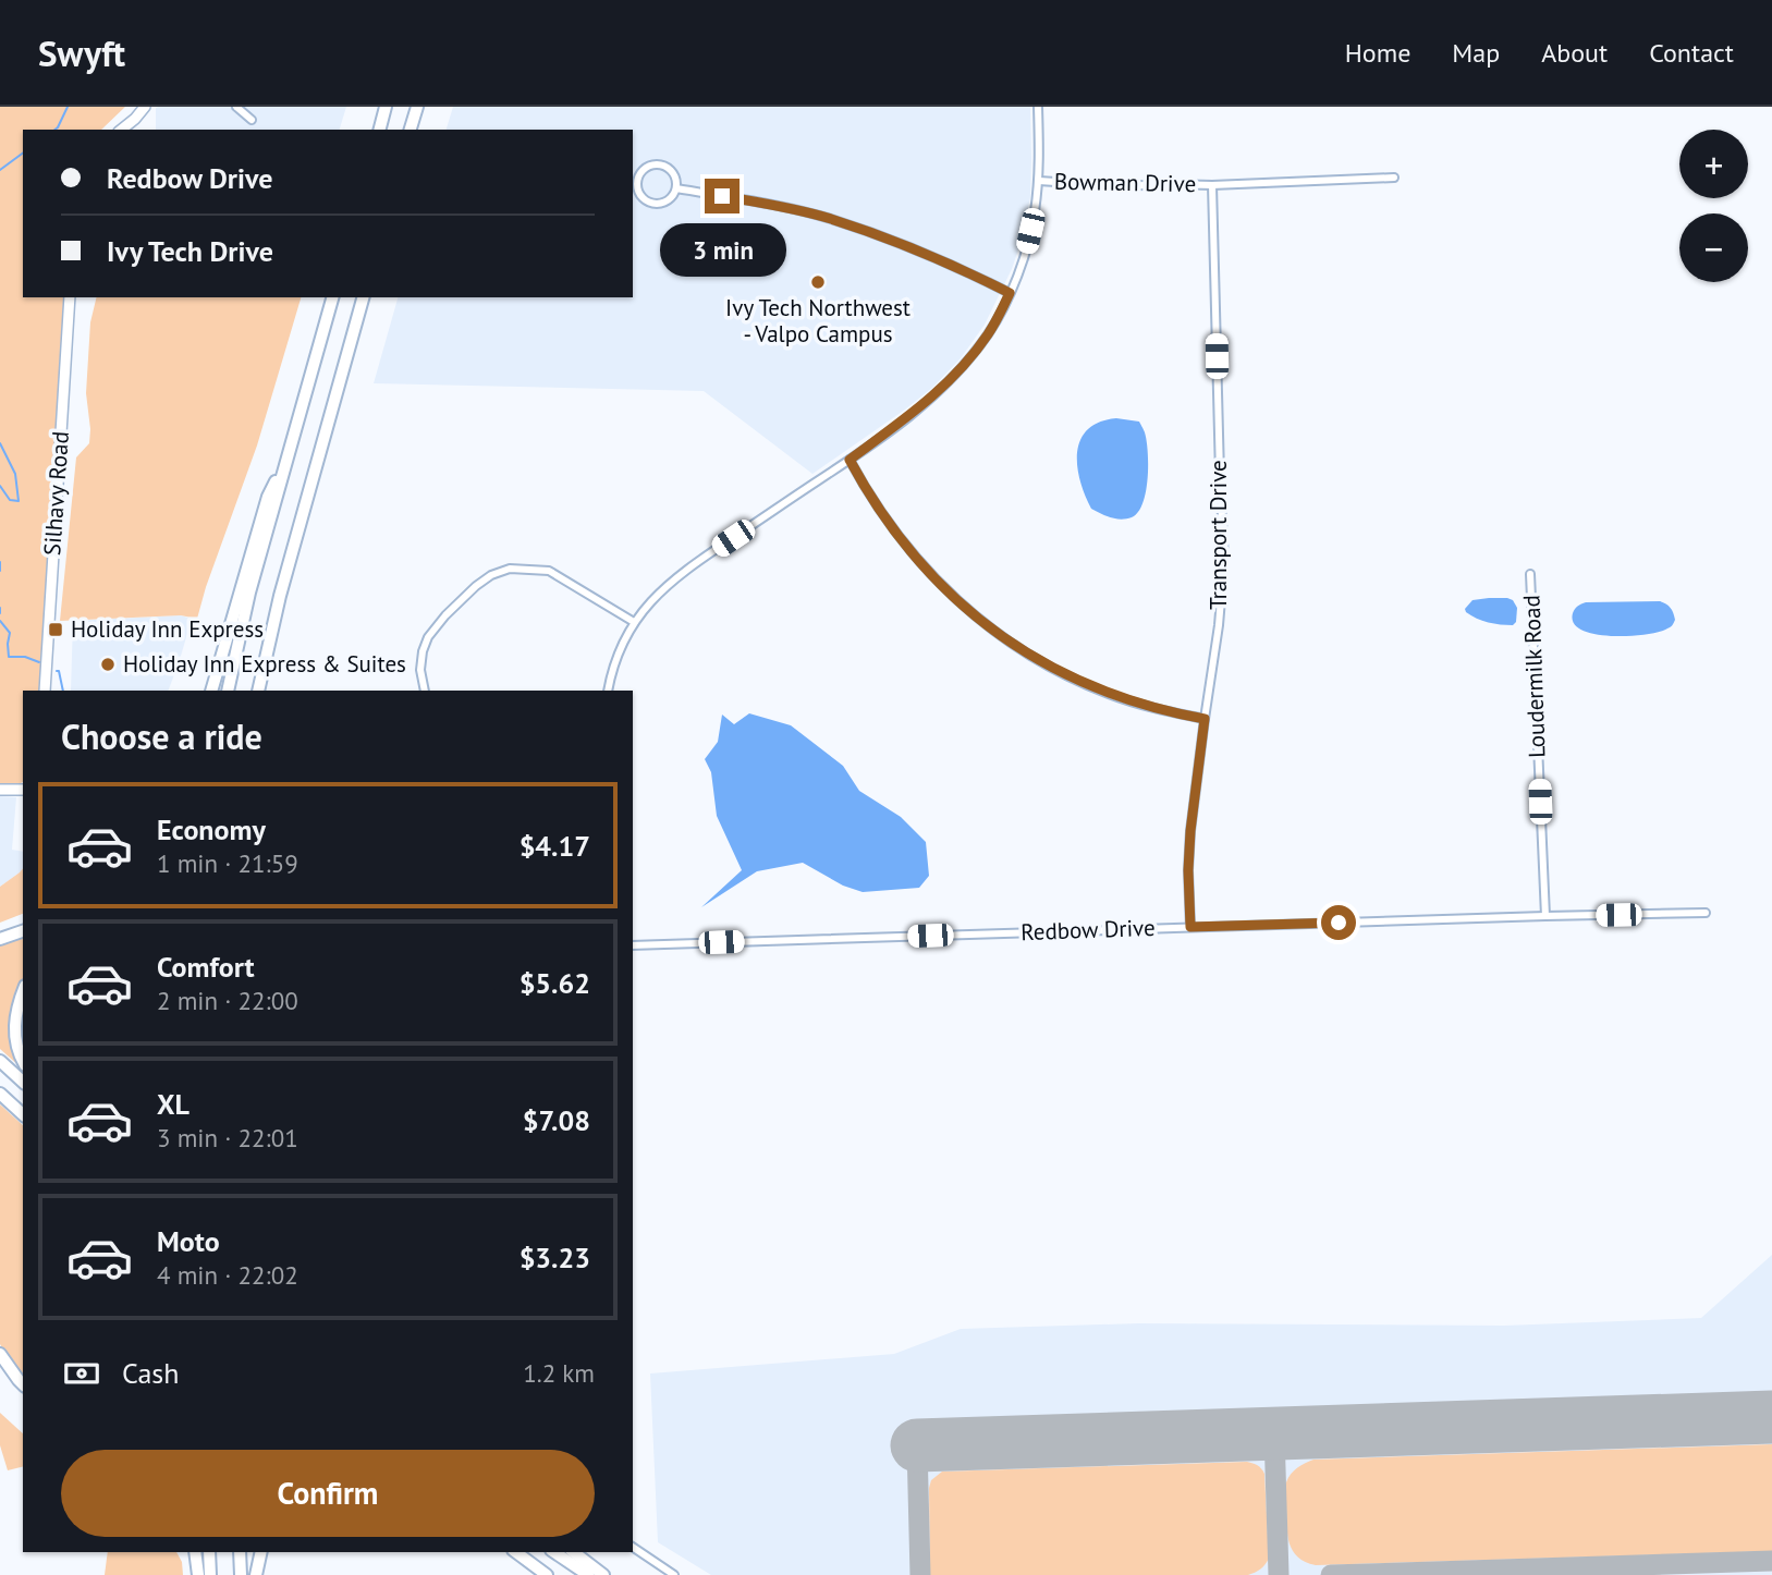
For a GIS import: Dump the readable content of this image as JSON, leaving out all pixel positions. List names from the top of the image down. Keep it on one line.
{"streets":{"street":["Bowman Drive","Silhavy Road","Transport Drive","Loudermilk Road","Redbow Drive"]},"crossings":[["Bowman Drive","Transport Drive"],["Transport Drive","Redbow Drive"],["Loudermilk Road","Redbow Drive"]],"places":{"other":["Ivy Tech Northwest - Valpo Campus","Holiday Inn Express & Suites"],"transit":["Holiday Inn Express"]},"page":{"header":"Swyft","nav":["Home","Map","About","Contact"],"map_buttons":["+","−"],"banner":["Redbow Drive","Ivy Tech Drive"],"bubble":"3 min","heading":"Choose a ride","list":[{"name":"Economy","note":"1 min · 21:59","value":"$4.17"},{"name":"Comfort","note":"2 min · 22:00","value":"$5.62"},{"name":"XL","note":"3 min · 22:01","value":"$7.08"},{"name":"Moto","note":"4 min · 22:02","value":"$3.23"}],"pay":["Cash","1.2 km"],"buttons":"Confirm"}}
